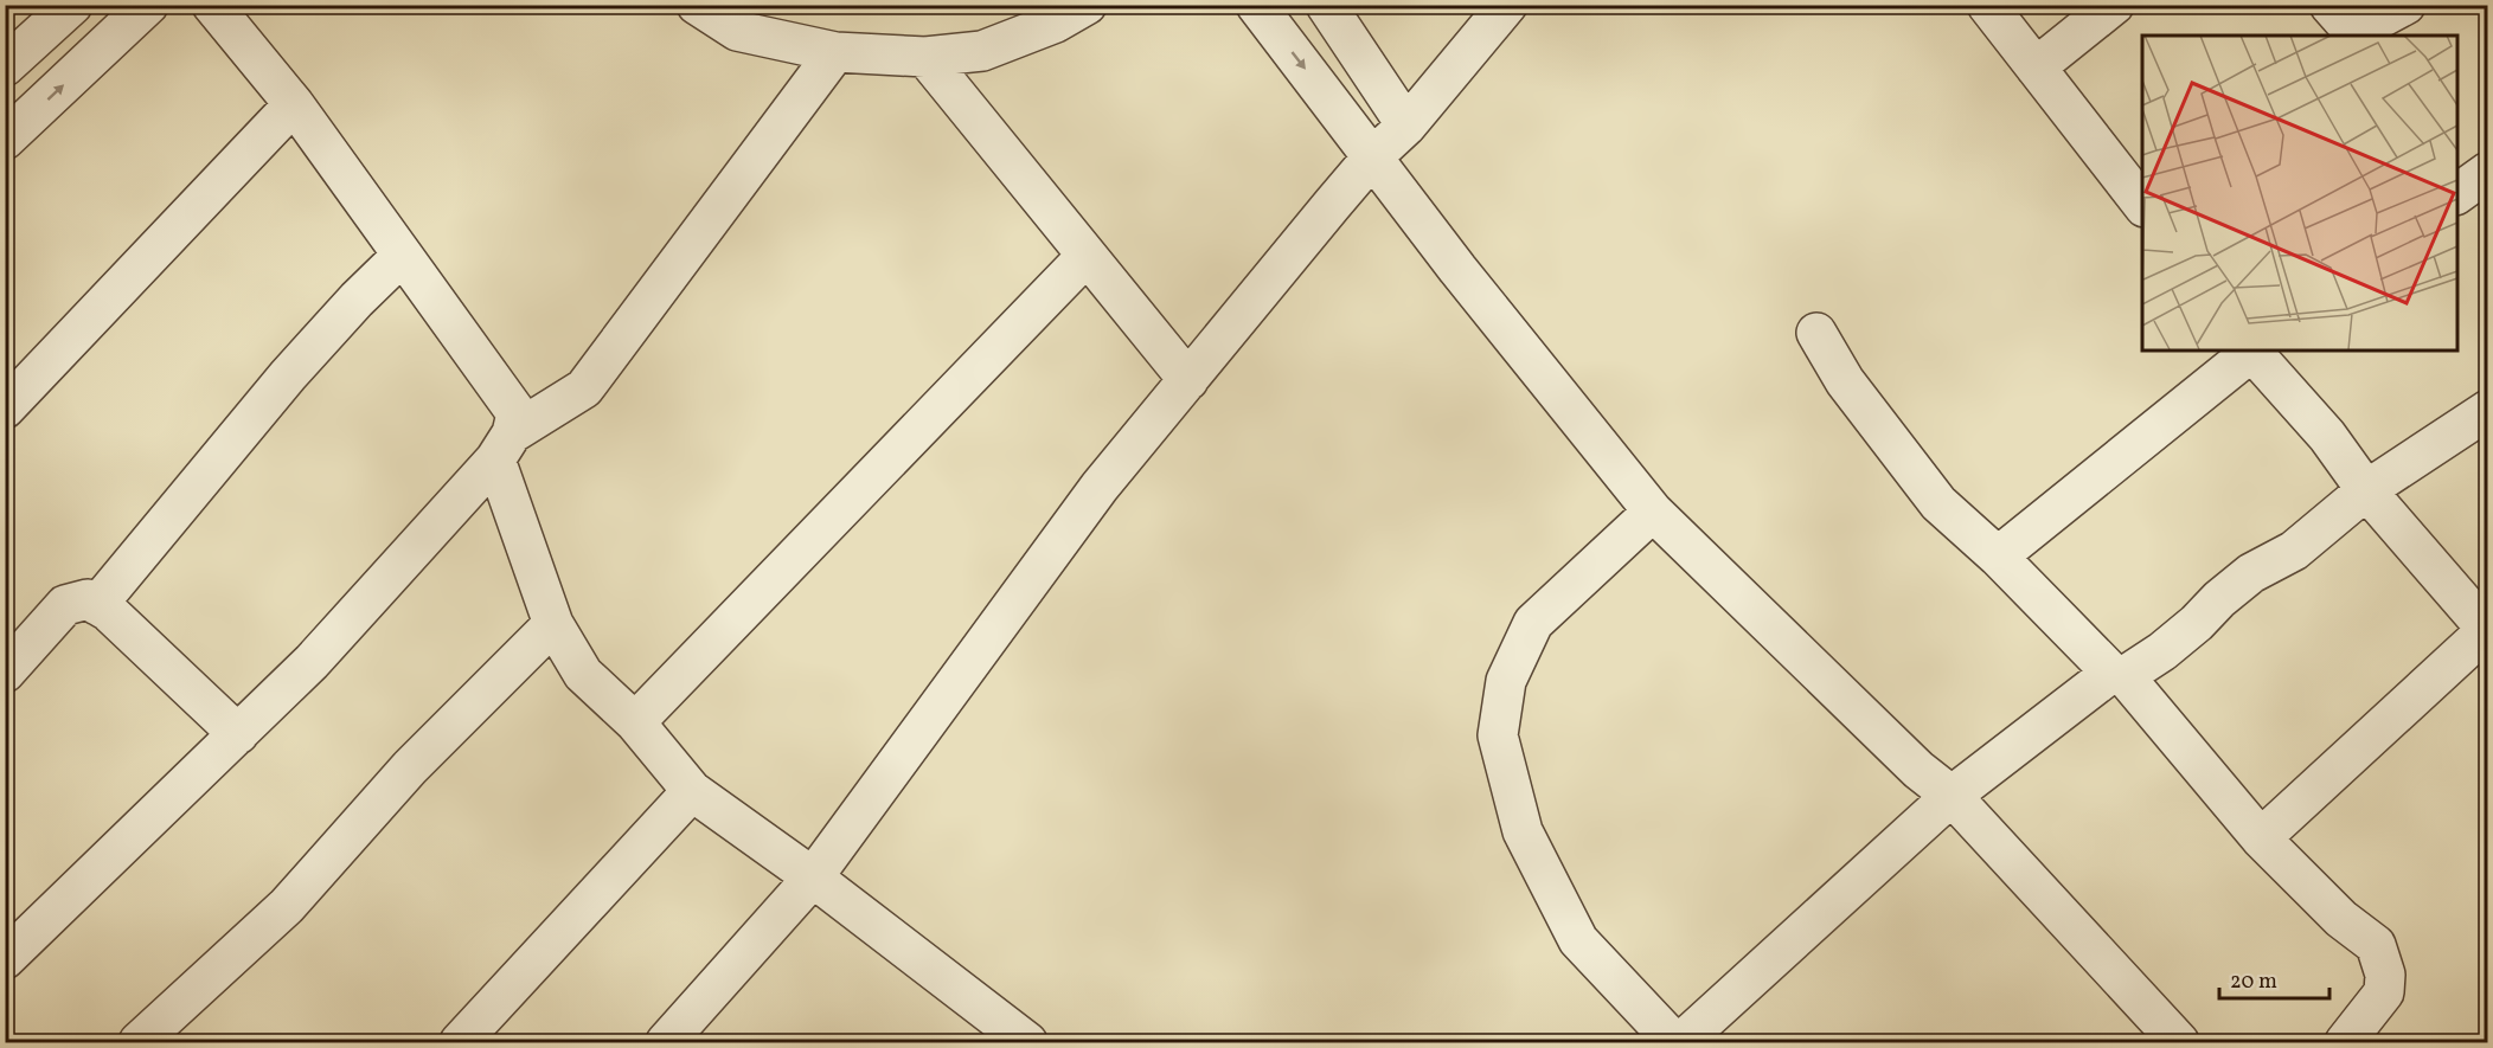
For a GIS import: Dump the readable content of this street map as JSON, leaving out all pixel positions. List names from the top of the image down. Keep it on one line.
{"scale_bar":"20 m"}
